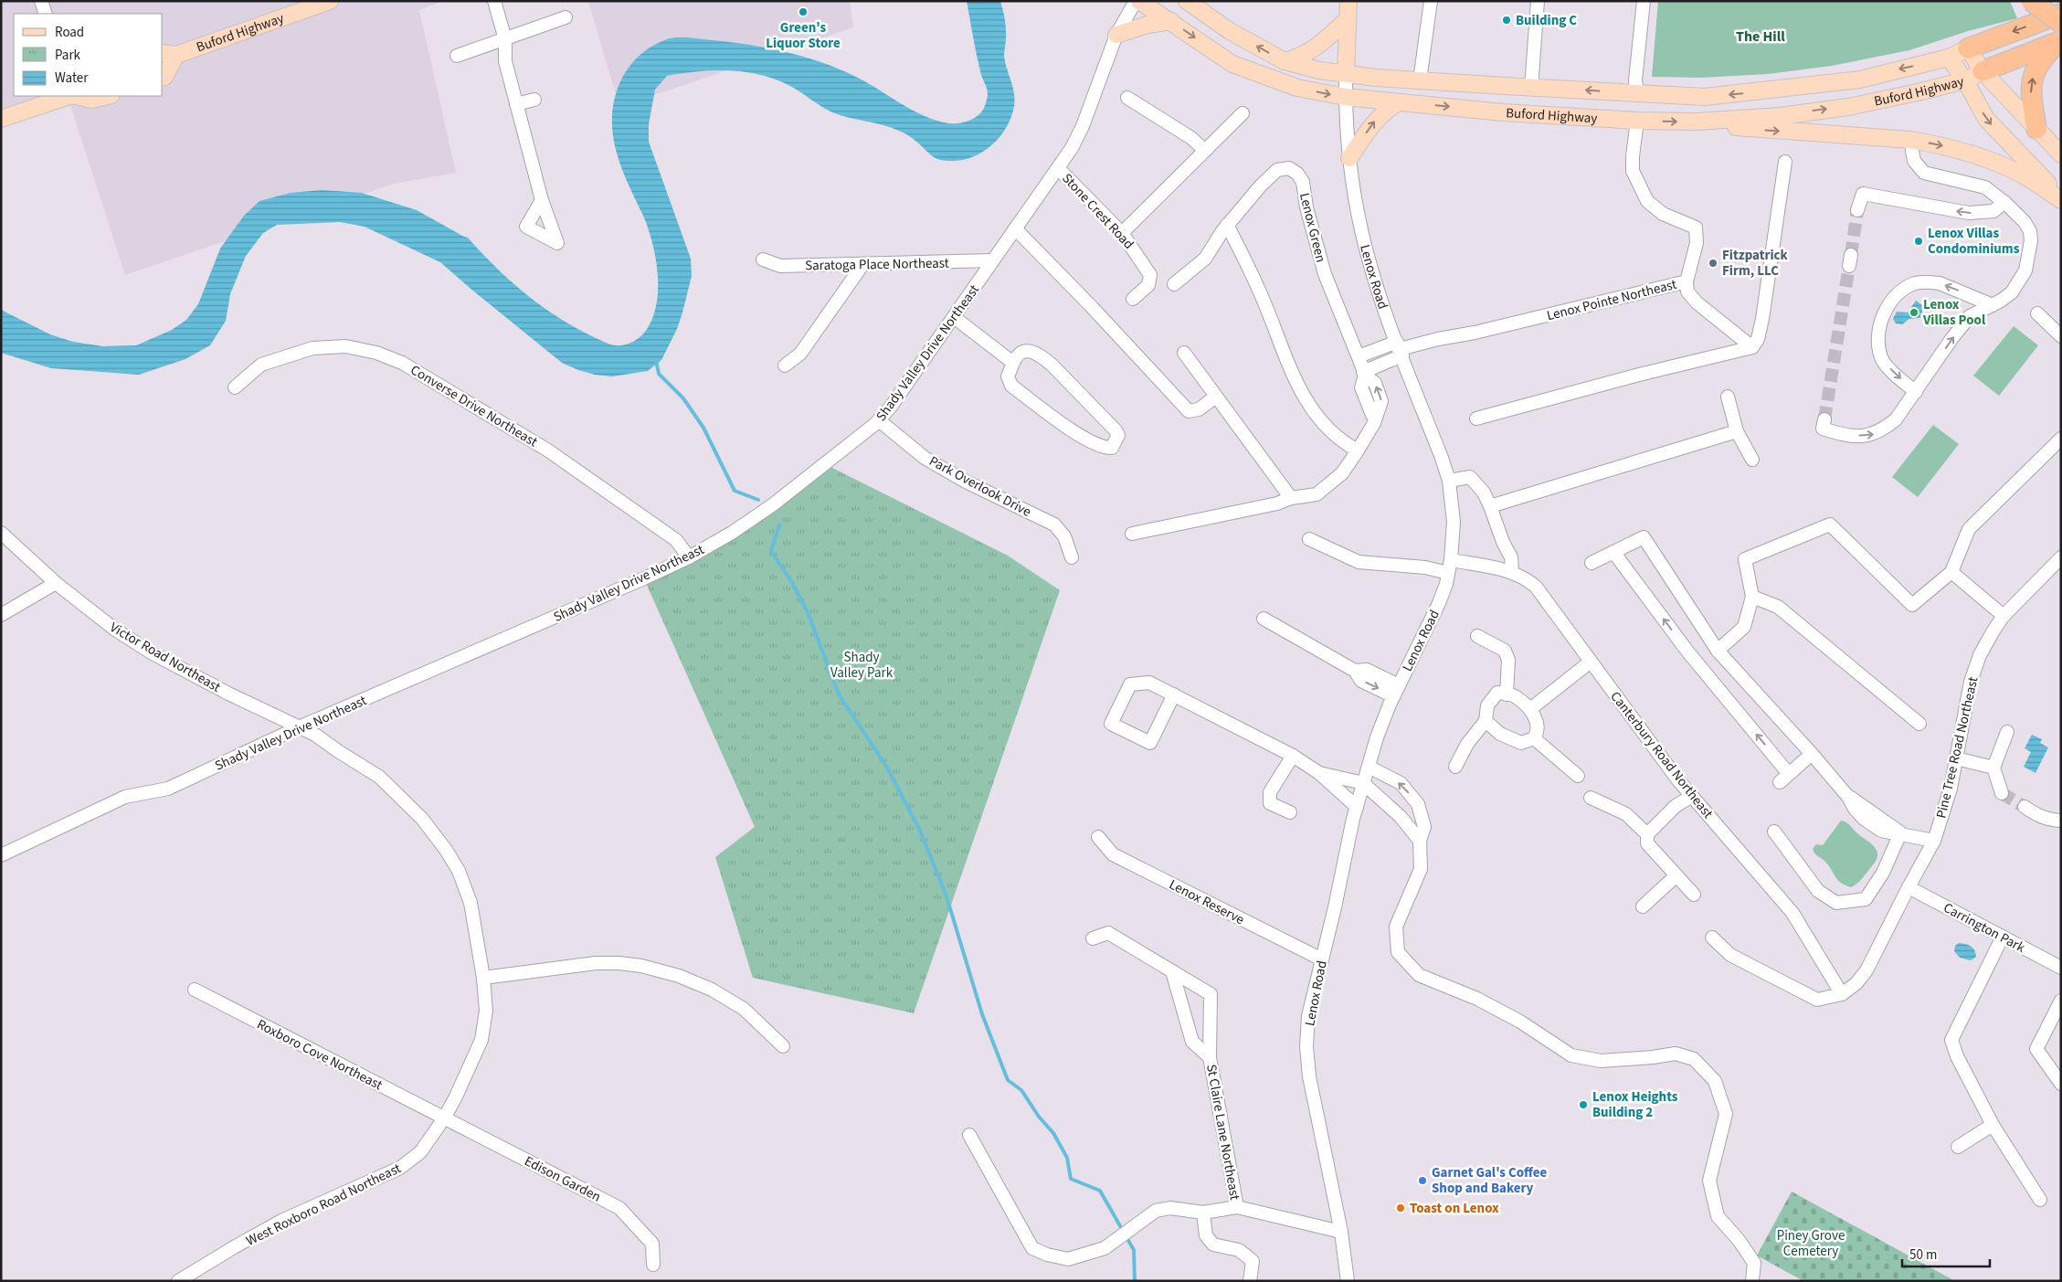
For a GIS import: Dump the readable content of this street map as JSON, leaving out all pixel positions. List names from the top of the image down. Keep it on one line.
{"streets":{"main road":["Buford Highway","Lenox Road"],"street":["Stone Crest Road","Lenox Green","Saratoga Place Northeast","Lenox Pointe Northeast","Shady Valley Drive Northeast","Converse Drive Northeast","Park Overlook Drive","Victor Road Northeast","Pine Tree Road Northeast","Canterbury Road Northeast","Lenox Reserve","Carrington Park","Roxboro Cove Northeast","St Claire Lane Northeast","Edison Garden","West Roxboro Road Northeast"]},"crossings":[["Buford Highway","Lenox Road"],["Buford Highway","Lenox Pointe Northeast"],["Buford Highway","Shady Valley Drive Northeast"],["Stone Crest Road","Shady Valley Drive Northeast"],["Saratoga Place Northeast","Shady Valley Drive Northeast"],["Lenox Road","Lenox Pointe Northeast"],["Lenox Road","Canterbury Road Northeast"],["Lenox Road","Lenox Reserve"],["Shady Valley Drive Northeast","Converse Drive Northeast"],["Shady Valley Drive Northeast","Park Overlook Drive"],["Shady Valley Drive Northeast","Victor Road Northeast"],["Shady Valley Drive Northeast","West Roxboro Road Northeast"],["Victor Road Northeast","West Roxboro Road Northeast"],["Pine Tree Road Northeast","Canterbury Road Northeast"],["Pine Tree Road Northeast","Carrington Park"],["Roxboro Cove Northeast","Edison Garden"],["Roxboro Cove Northeast","West Roxboro Road Northeast"],["Edison Garden","West Roxboro Road Northeast"]],"districts":["The Hill"],"parks":["Shady Valley Park","Piney Grove Cemetery"],"places":["Green's Liquor Store","Building C","Lenox Villas Condominiums","Fitzpatrick Firm, LLC","Lenox Villas Pool","Lenox Heights Building 2","Garnet Gal's Coffee Shop and Bakery","Toast on Lenox"],"legend":["Road","Park","Water"],"scale_bar":"50 m"}
